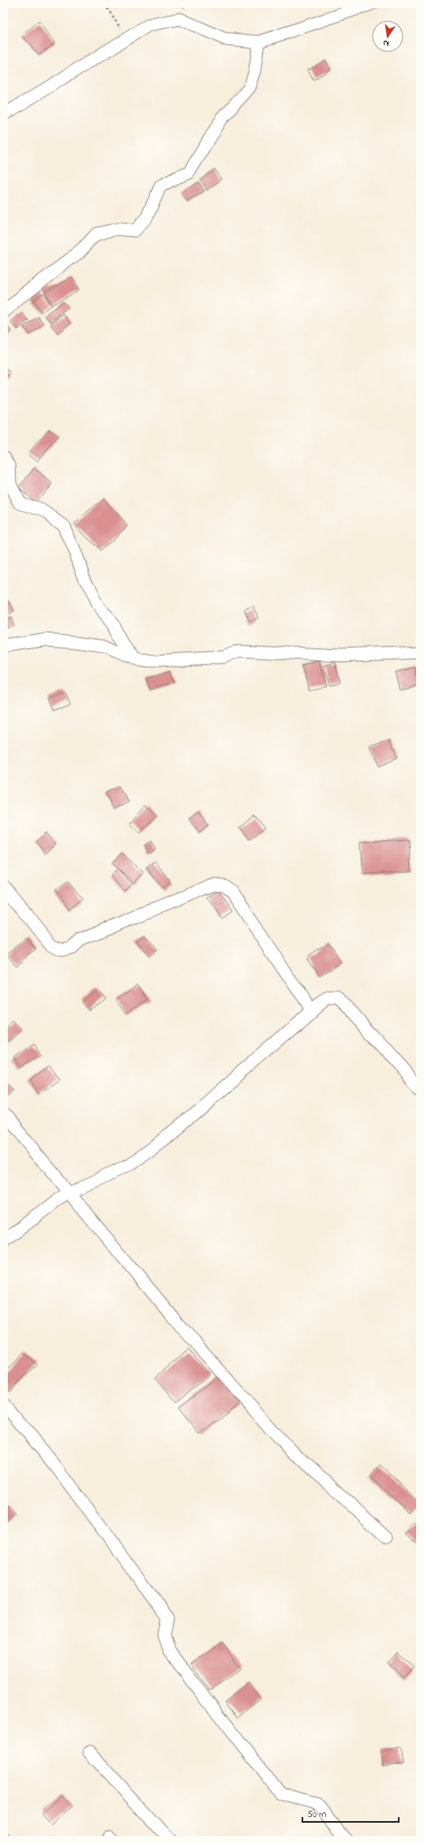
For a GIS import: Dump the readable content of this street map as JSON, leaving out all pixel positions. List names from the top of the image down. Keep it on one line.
{"scale_bar":"50 m","north":"bottom"}
